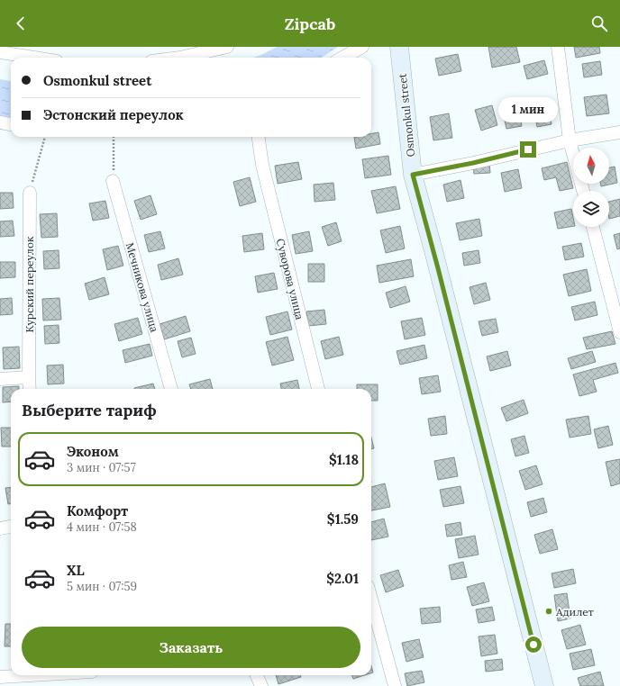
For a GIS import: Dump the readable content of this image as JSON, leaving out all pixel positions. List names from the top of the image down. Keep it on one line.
{"streets":{"street":["Osmonkul street","Суворова улица","Курский переулок","Мечникова улица"]},"places":["Адилет"],"north":"top","page":{"header":"Zipcab","banner":["Osmonkul street","Эстонский переулок"],"bubble":"1 мин","heading":"Выберите тариф","list":[{"name":"Эконом","note":"3 мин · 07:57","value":"$1.18"},{"name":"Комфорт","note":"4 мин · 07:58","value":"$1.59"},{"name":"XL","note":"5 мин · 07:59","value":"$2.01"}],"buttons":"Заказать"}}
